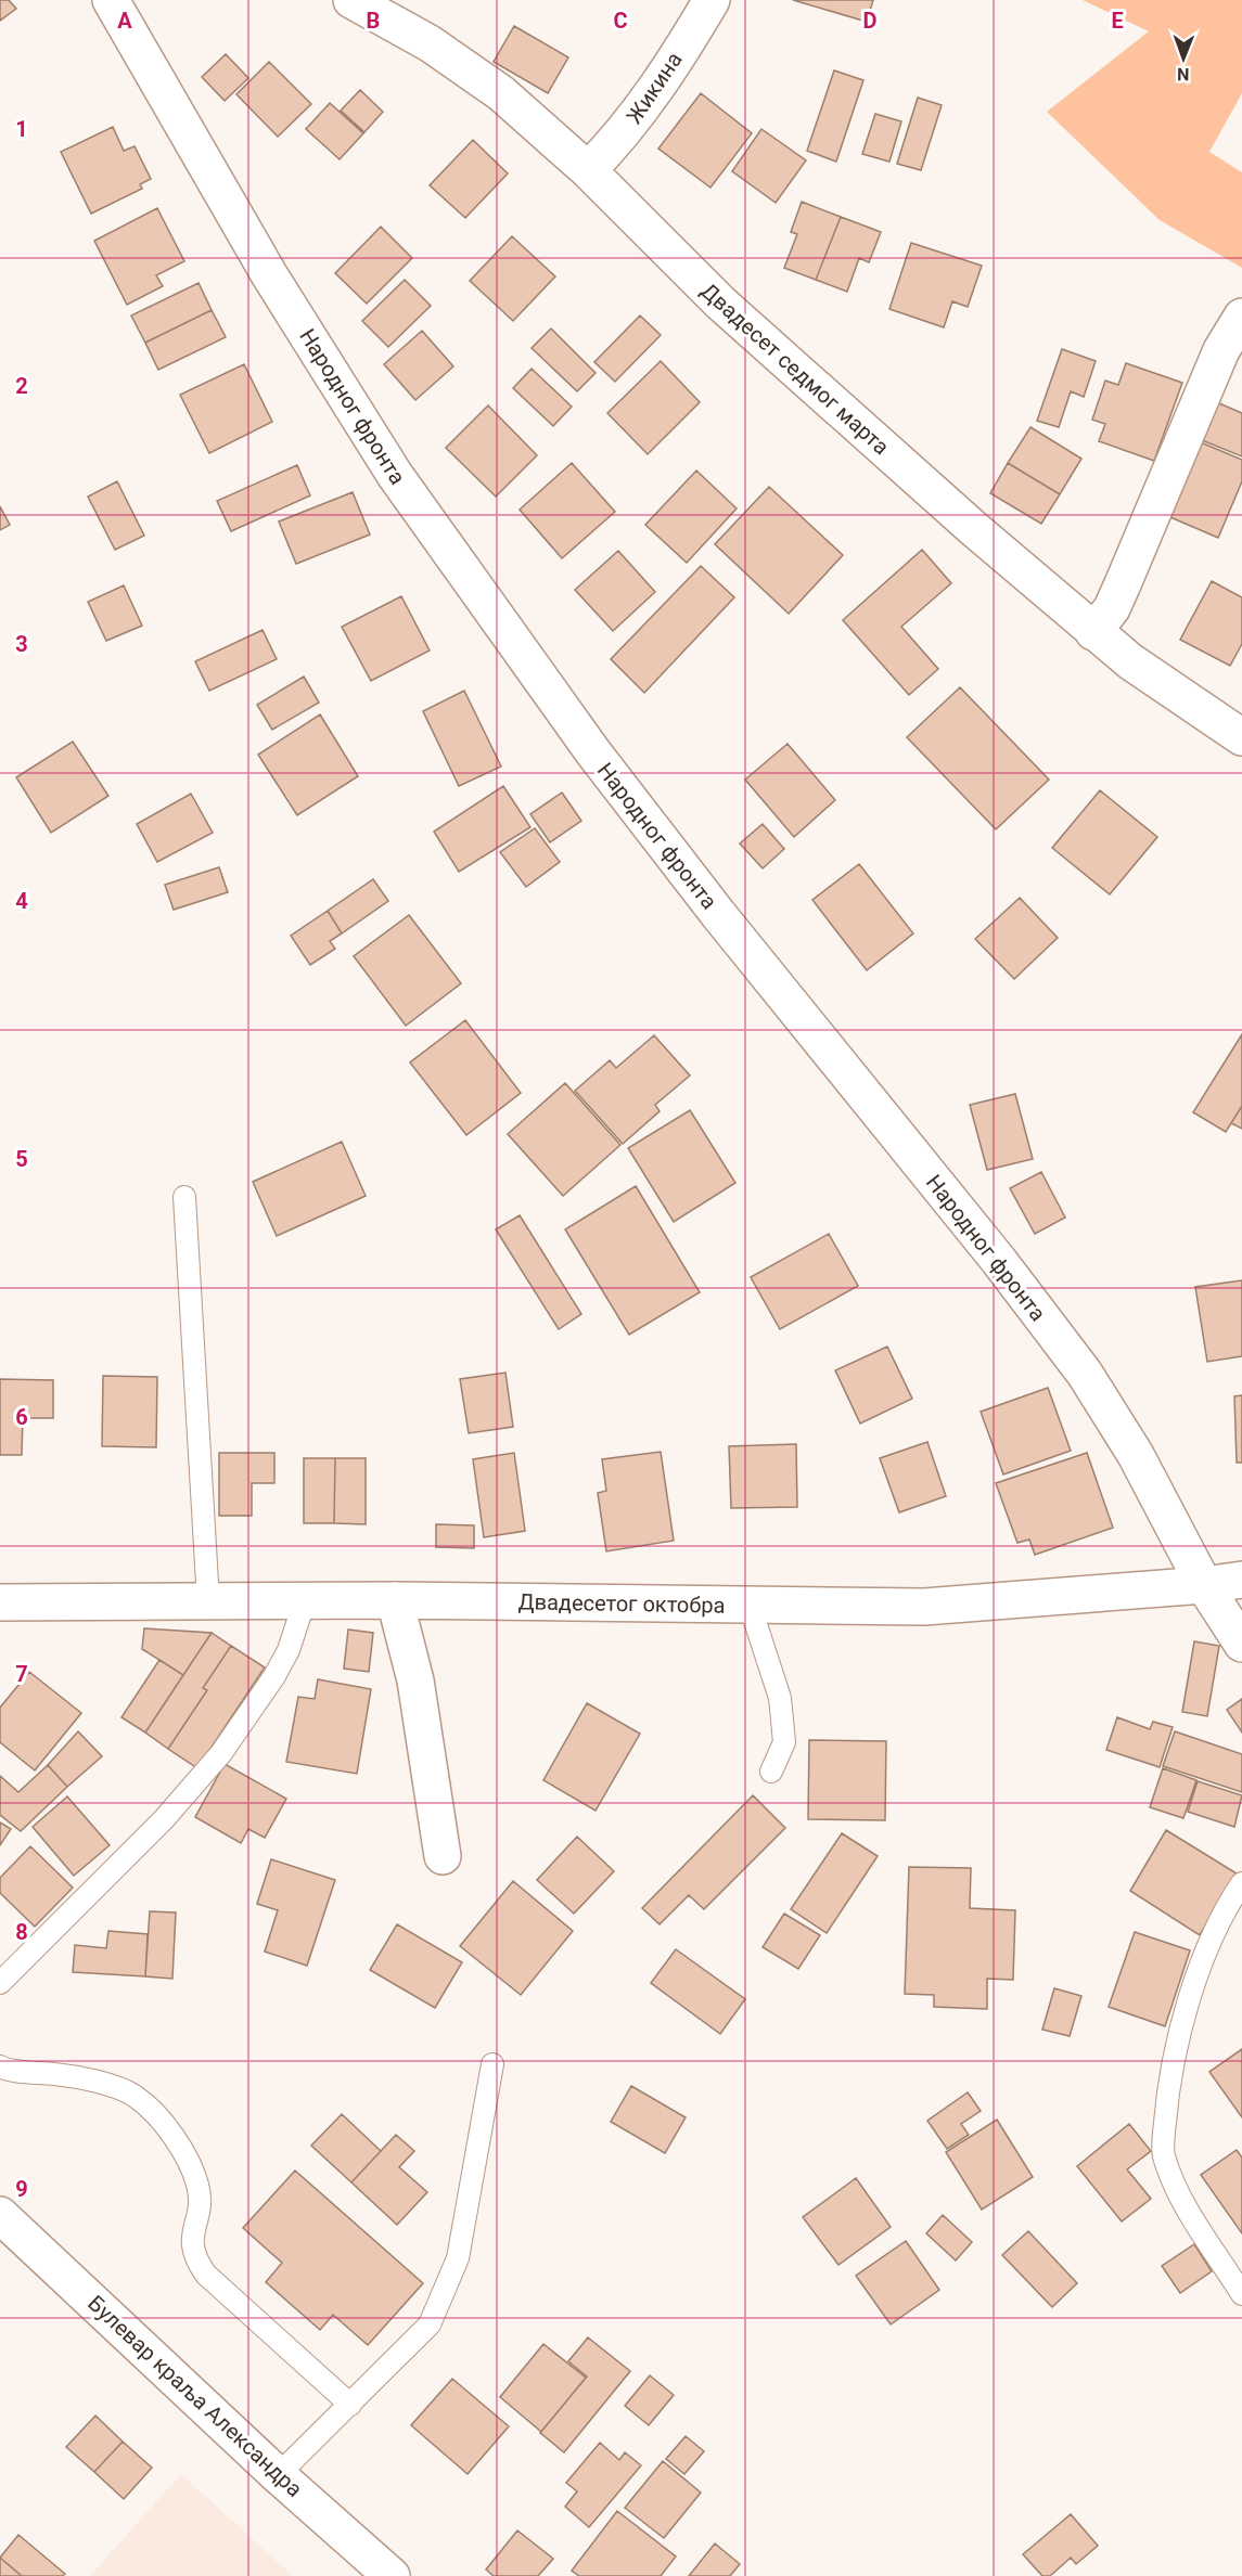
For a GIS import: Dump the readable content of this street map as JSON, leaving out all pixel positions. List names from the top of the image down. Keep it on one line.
{"streets":{"street":["Жикина","Двадесет седмог марта","Народног фронта","Двадесетог октобра","Булевар краља Александра"]},"crossings":[["Жикина","Двадесет седмог марта"],["Народног фронта","Двадесетог октобра"]],"north":"bottom","grid":{"columns":["A","B","C","D","E"],"rows":["1","2","3","4","5","6","7","8","9"]}}
